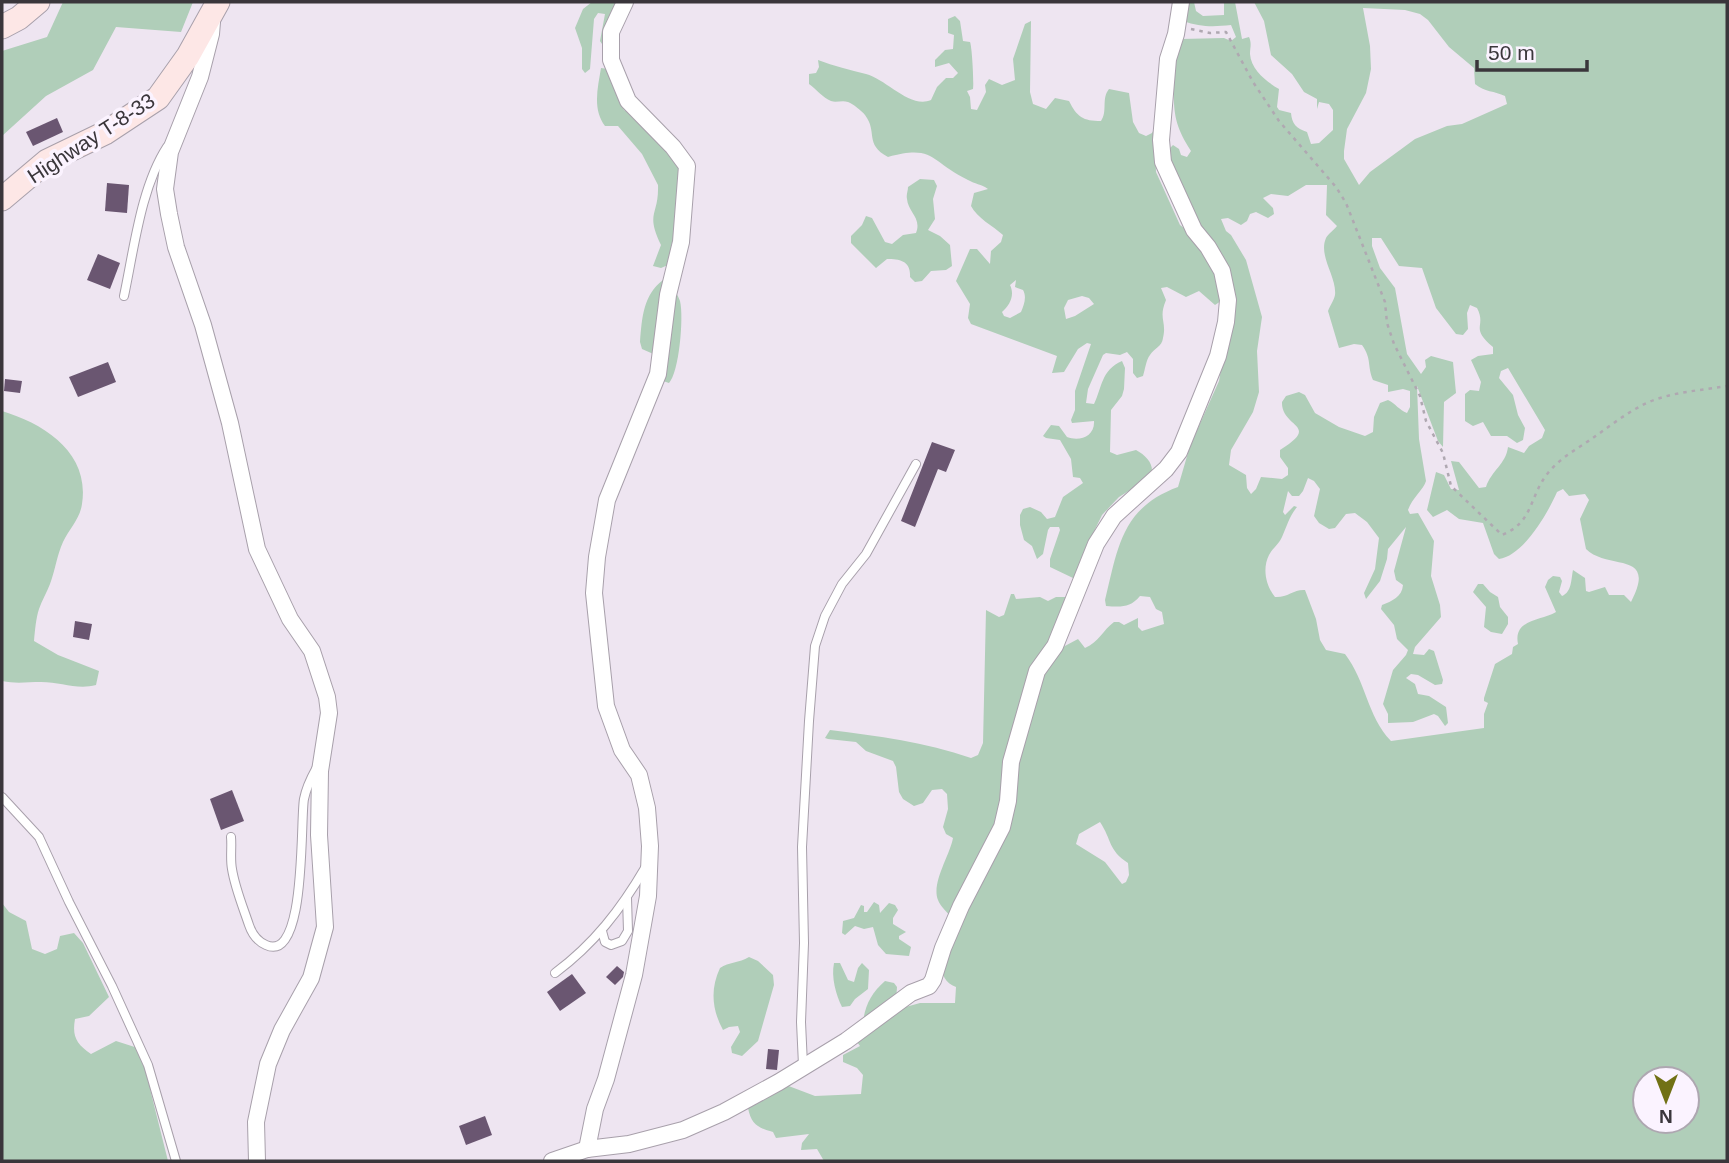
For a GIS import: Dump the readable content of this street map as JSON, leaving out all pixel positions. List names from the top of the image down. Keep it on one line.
{"streets":{"street":["Highway T-8-33"]},"scale_bar":"50 m","north":"bottom"}
